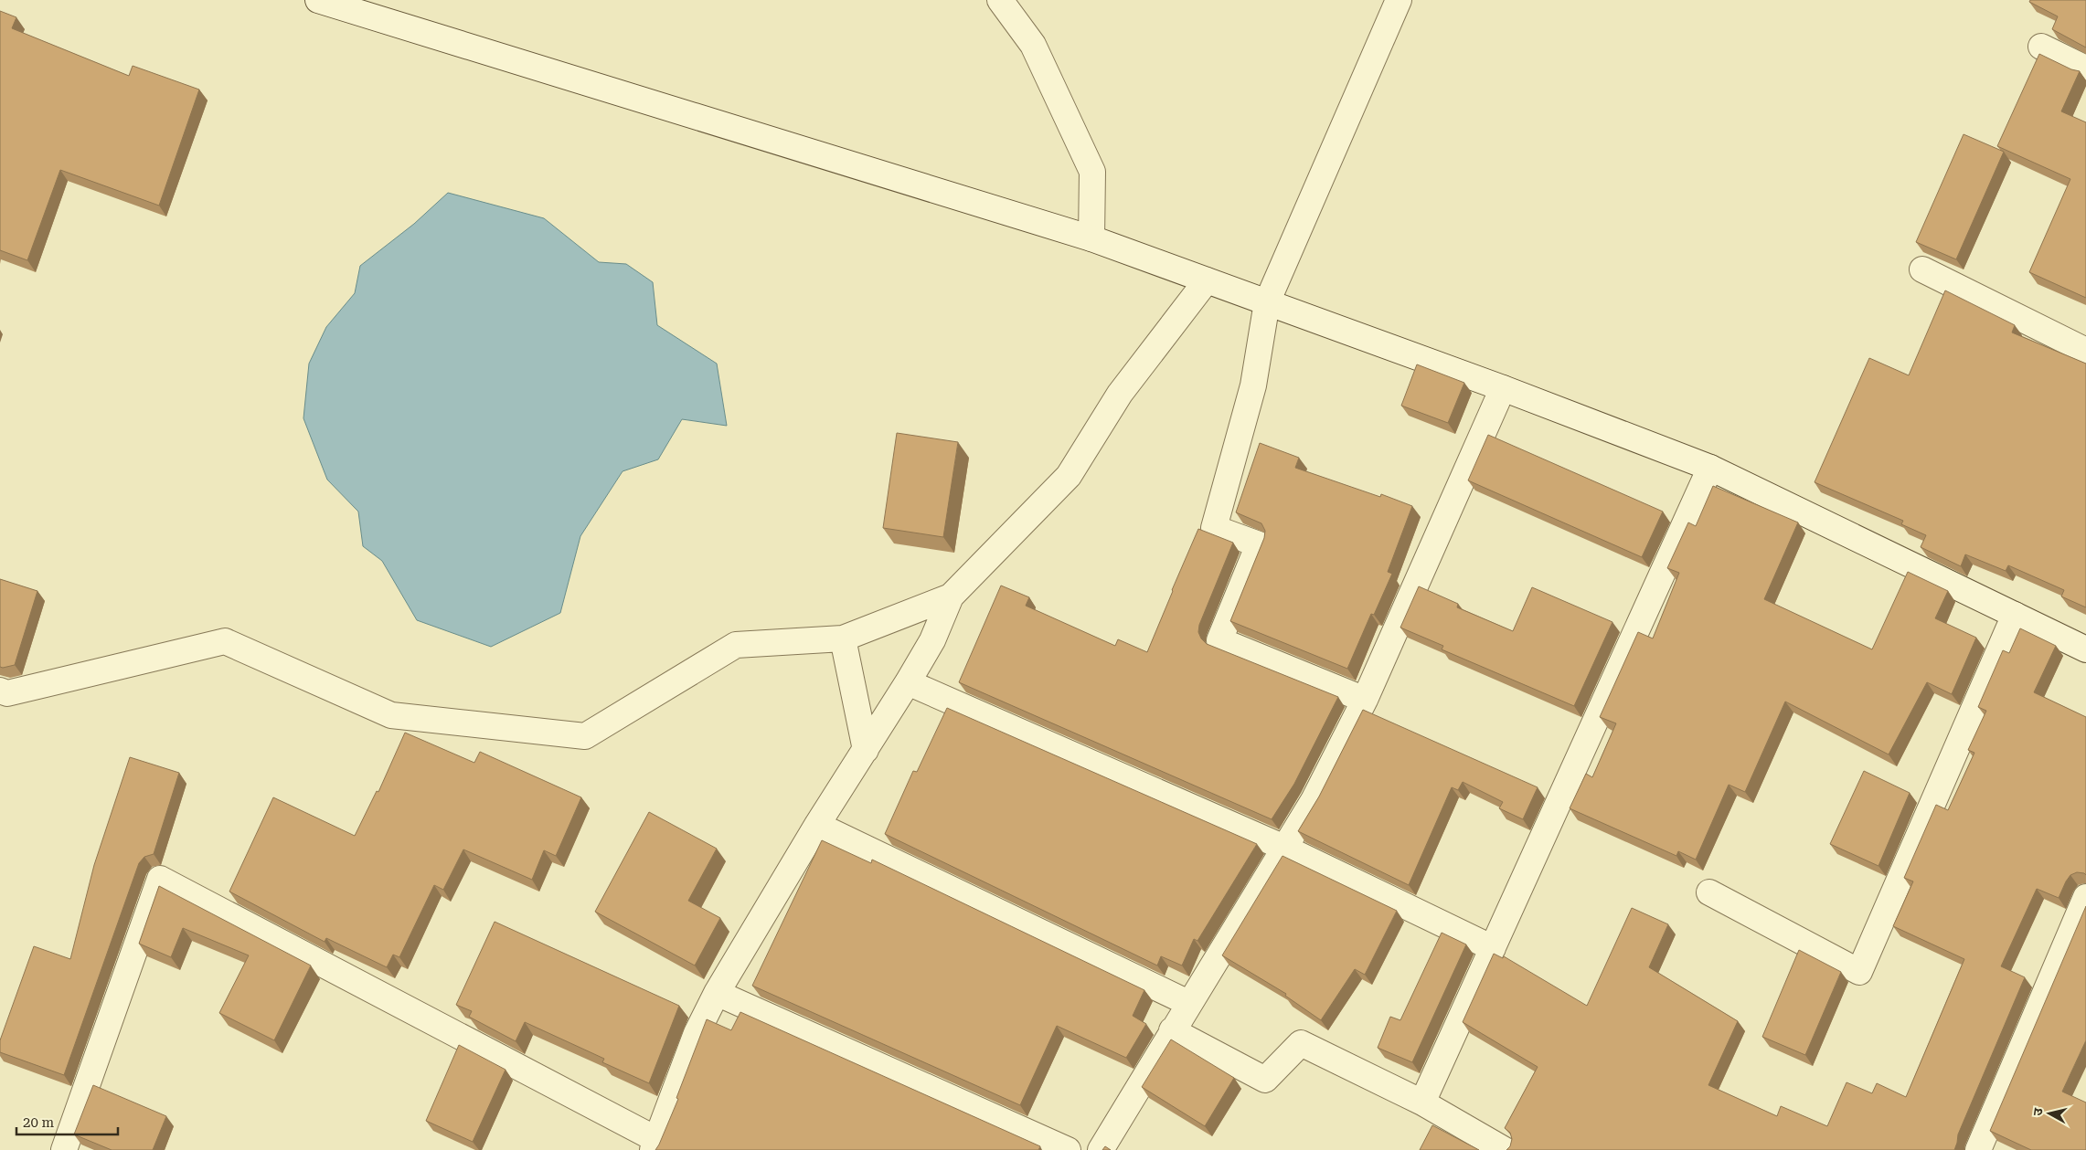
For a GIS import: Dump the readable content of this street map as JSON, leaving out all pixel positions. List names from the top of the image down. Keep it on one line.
{"scale_bar":"20 m","north":"left"}
